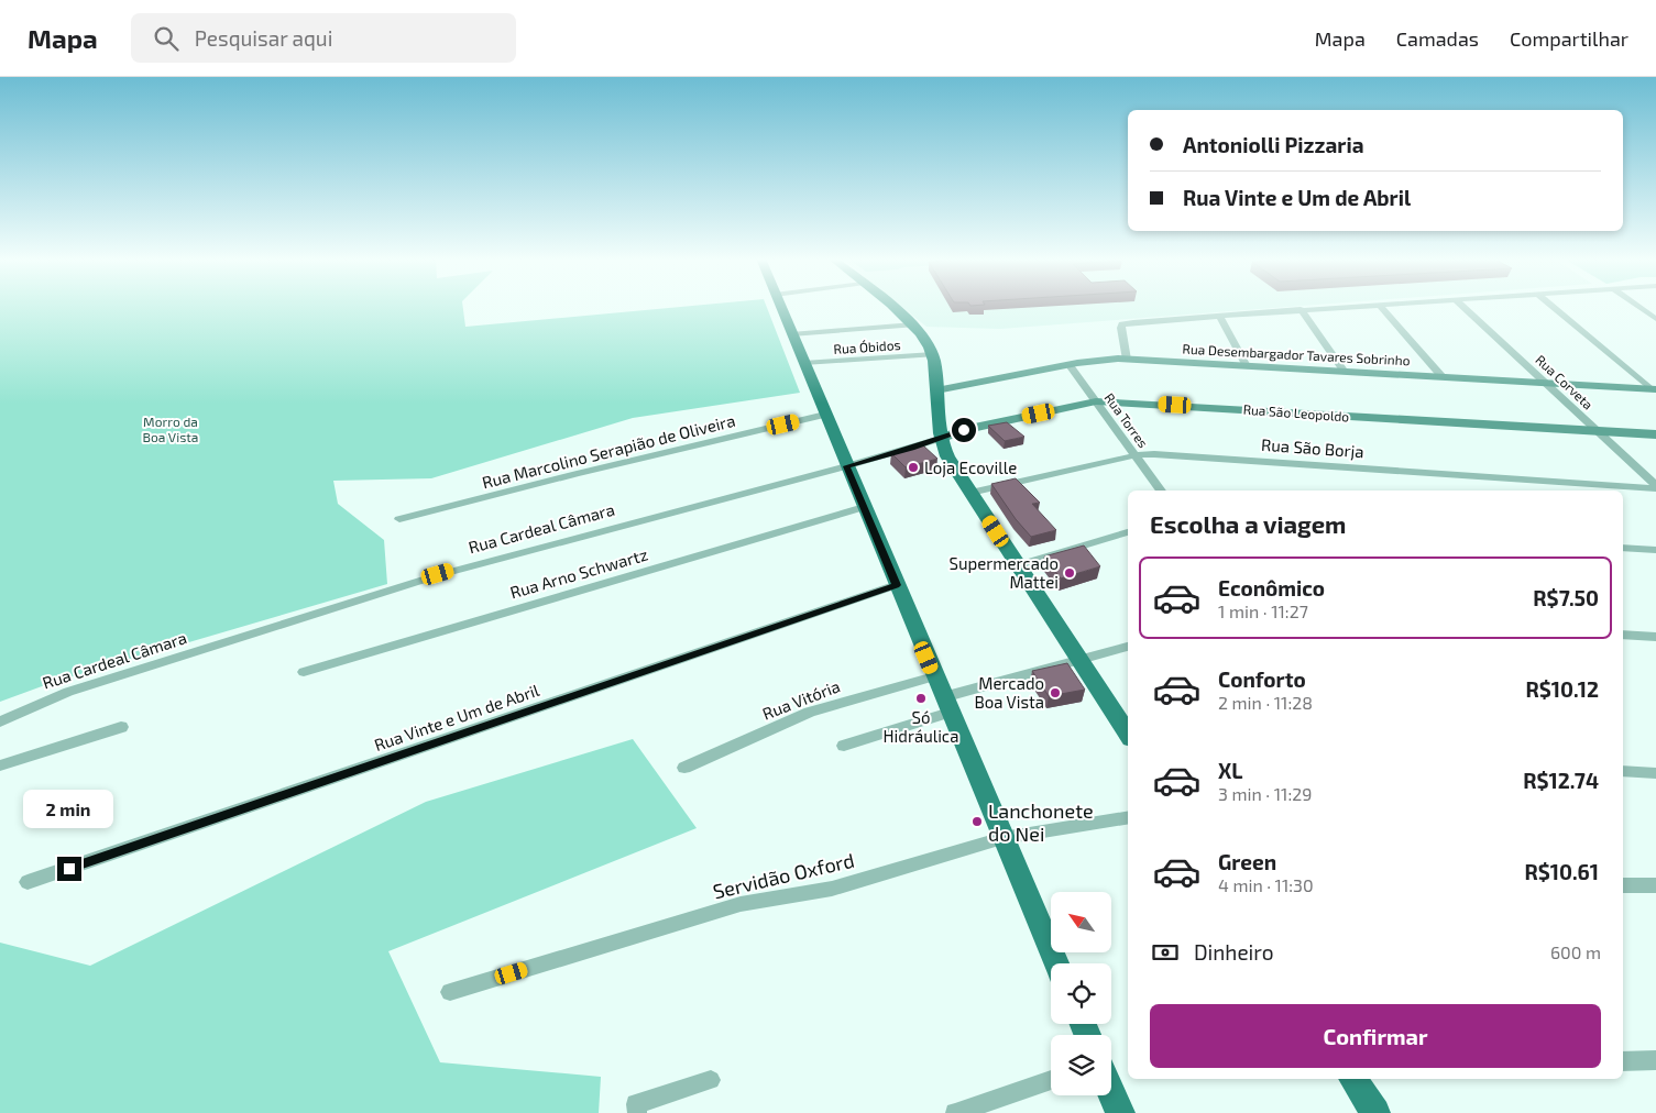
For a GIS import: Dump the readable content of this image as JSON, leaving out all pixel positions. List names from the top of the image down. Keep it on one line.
{"streets":{"street":["Rua Óbidos","Rua Desembargador Tavares Sobrinho","Rua Corveta","Rua São Leopoldo","Rua Torres","Rua São Borja","Rua Marcolino Serapião de Oliveira","Rua Cardeal Câmara","Rua Arno Schwartz","Rua Vitória","Rua Vinte e Um de Abril","Servidão Oxford"]},"crossings":[["Rua Desembargador Tavares Sobrinho","Rua Corveta"],["Rua Desembargador Tavares Sobrinho","Rua Torres"],["Rua Corveta","Rua São Leopoldo"],["Rua Corveta","Rua São Borja"],["Rua São Leopoldo","Rua Torres"],["Rua São Leopoldo","Rua Cardeal Câmara"],["Rua Torres","Rua São Borja"]],"parks":["Morro da Boa Vista"],"places":["Loja Ecoville","Supermercado Mattei","Mercado Boa Vista","Só Hidráulica","Lanchonete do Nei"],"north":"top left","page":{"header":"Mapa","search":"Pesquisar aqui","nav":["Mapa","Camadas","Compartilhar"],"banner":["Antoniolli Pizzaria","Rua Vinte e Um de Abril"],"heading":"Escolha a viagem","list":[{"name":"Econômico","note":"1 min · 11:27","value":"R$7.50"},{"name":"Conforto","note":"2 min · 11:28","value":"R$10.12"},{"name":"XL","note":"3 min · 11:29","value":"R$12.74"},{"name":"Green","note":"4 min · 11:30","value":"R$10.61"}],"bubble":"2 min","pay":["Dinheiro","600 m"],"buttons":"Confirmar"}}
